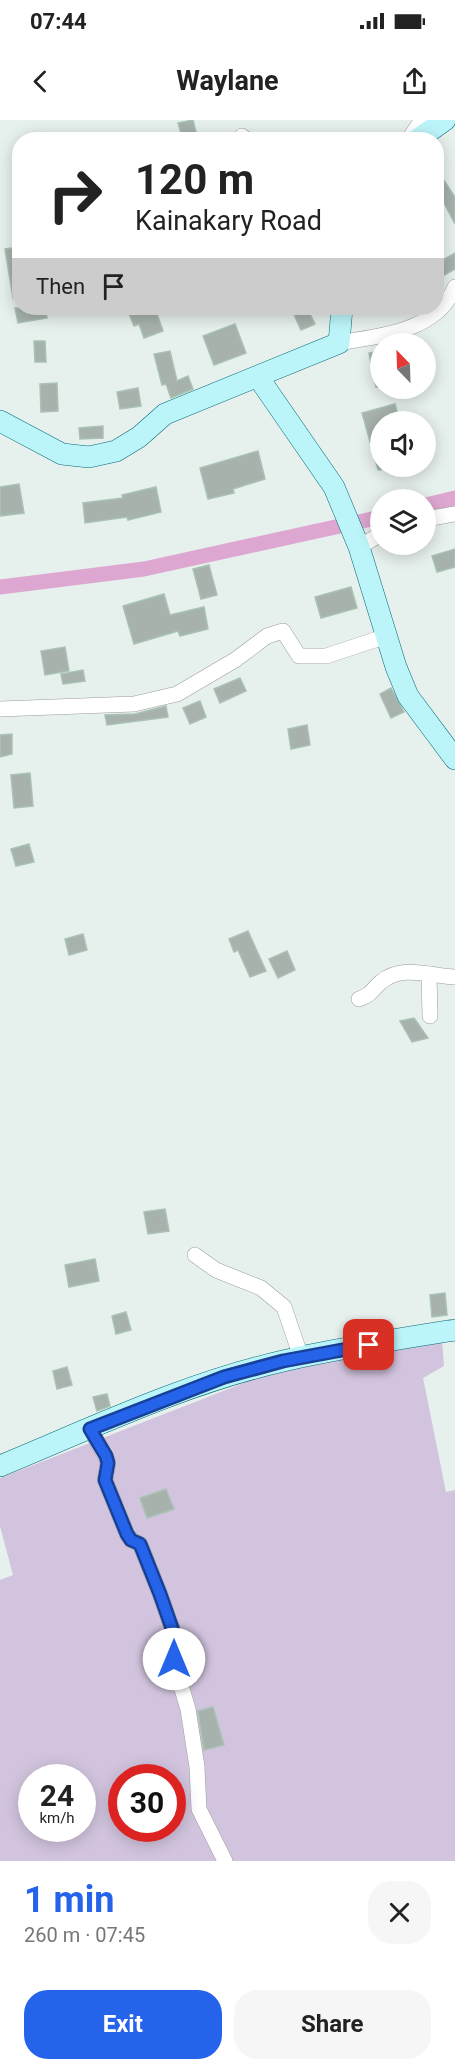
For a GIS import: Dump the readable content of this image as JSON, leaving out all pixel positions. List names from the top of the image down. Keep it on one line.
{"north":"top left","page":{"status":"07:44","header":"Waylane","turn":["120 m","Kainakary Road"],"then":"Then","speed":"24 km/h","limit":"30","heading":["1 min","260 m · 07:45"],"buttons":["Exit","Share"]}}
